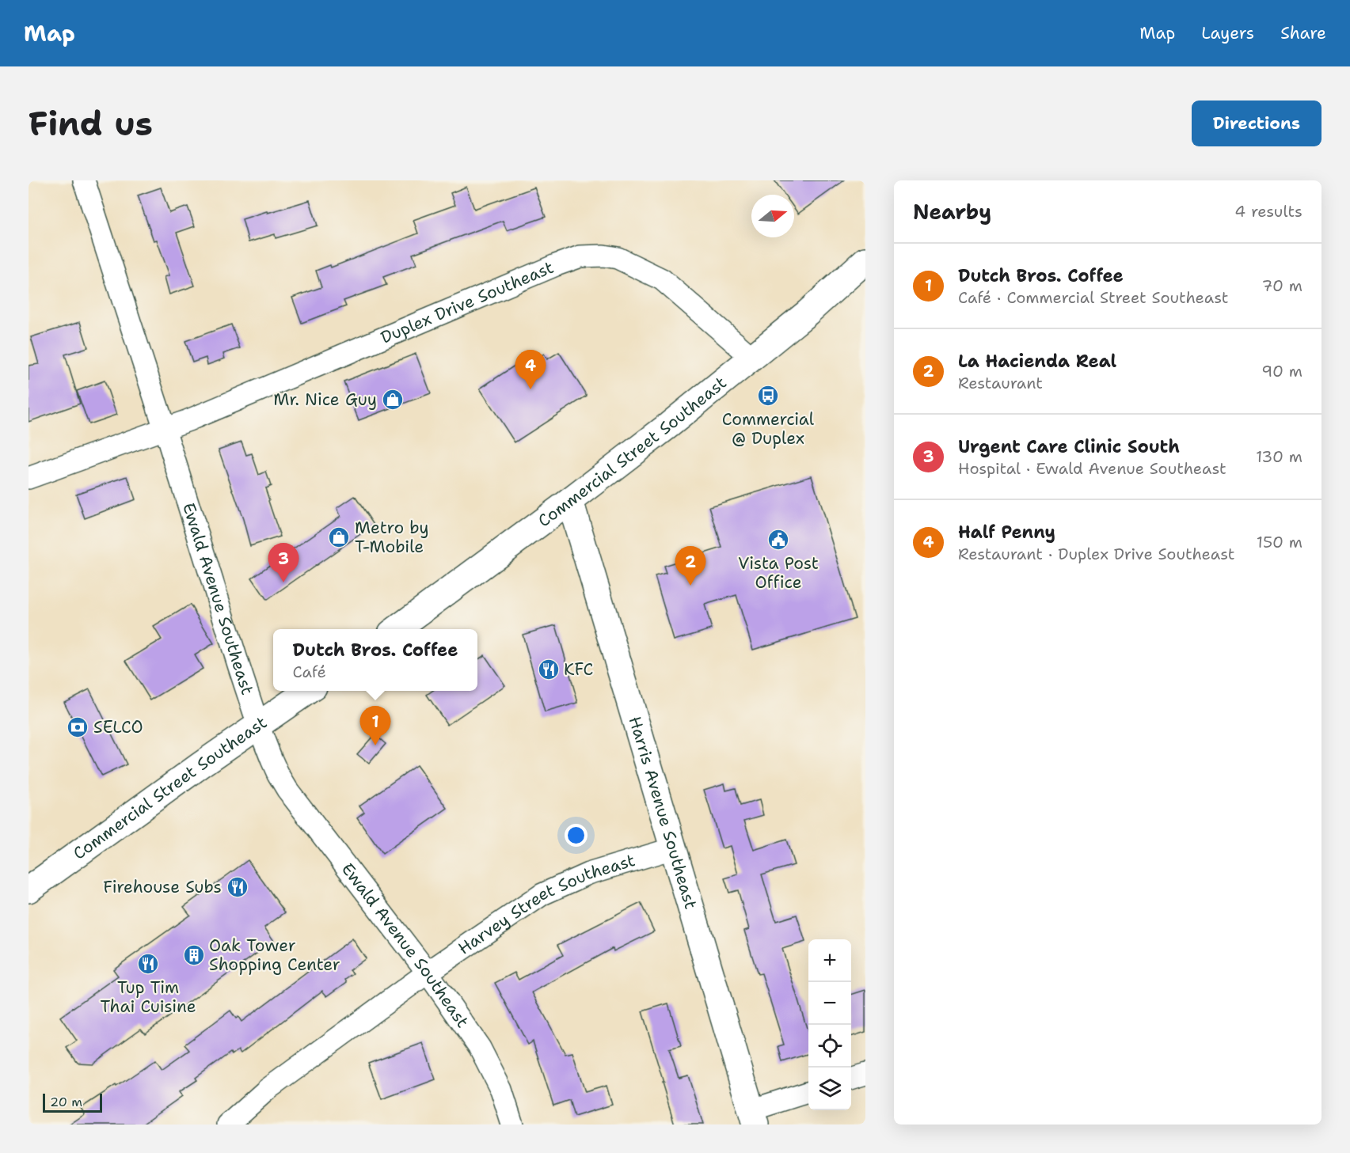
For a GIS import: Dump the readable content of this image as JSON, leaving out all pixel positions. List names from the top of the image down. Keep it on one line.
{"streets":{"main road":["Commercial Street Southeast","Harris Avenue Southeast"],"street":["Duplex Drive Southeast","Ewald Avenue Southeast","Harvey Street Southeast"]},"crossings":[["Duplex Drive Southeast","Commercial Street Southeast"],["Duplex Drive Southeast","Ewald Avenue Southeast"],["Commercial Street Southeast","Ewald Avenue Southeast"],["Commercial Street Southeast","Harris Avenue Southeast"],["Ewald Avenue Southeast","Harvey Street Southeast"],["Harris Avenue Southeast","Harvey Street Southeast"]],"places":{"bus stop":["Commercial @ Duplex"],"shop":["Mr. Nice Guy","Metro by T-Mobile"],"public building":["Vista Post Office"],"restaurant":["KFC","Firehouse Subs","Tup Tim Thai Cuisine"],"bank":["SELCO"],"building":["Oak Tower Shopping Center"]},"scale_bar":"20 m","north":"right","page":{"header":"Map","nav":["Map","Layers","Share"],"buttons":"Directions","title":"Find us","heading":["Nearby","4 results"],"list":[{"mark":"1","name":"Dutch Bros. Coffee","note":"Café · Commercial Street Southeast","value":"70 m"},{"mark":"2","name":"La Hacienda Real","note":"Restaurant","value":"90 m"},{"mark":"3","name":"Urgent Care Clinic South","note":"Hospital · Ewald Avenue Southeast","value":"130 m"},{"mark":"4","name":"Half Penny","note":"Restaurant · Duplex Drive Southeast","value":"150 m"}],"pins":["4","3","2","1"],"popup":["Dutch Bros. Coffee","Café"],"map_buttons":["+","−"],"scale":"20 m"}}
